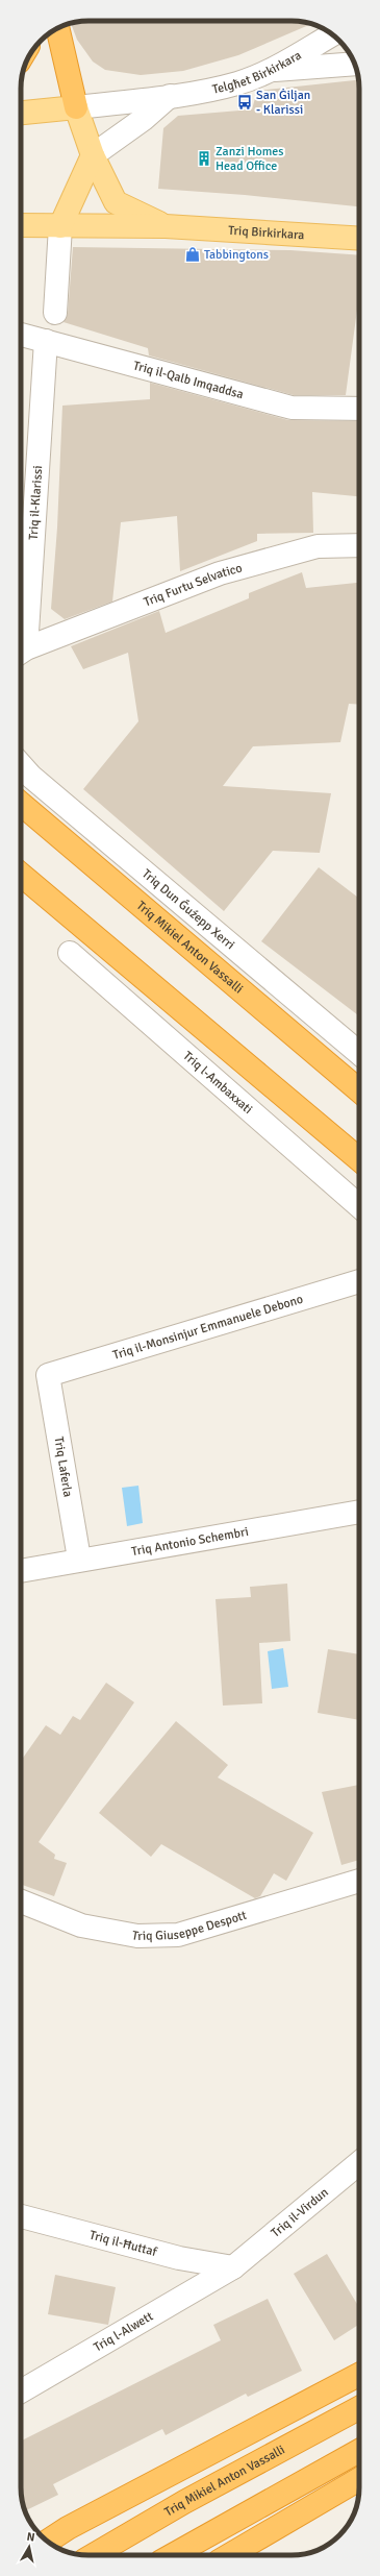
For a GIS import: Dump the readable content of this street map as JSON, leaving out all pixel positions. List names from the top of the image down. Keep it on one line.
{"streets":{"highway":["Triq Mikiel Anton Vassalli"],"main road":["Triq Birkirkara"],"street":["Telgħet Birkirkara","Triq il-Qalb Imqaddsa","Triq il-Klarissi","Triq Furtu Selvatico","Triq Dun Ǵuźepp Xerri","Triq l-Ambaxxati","Triq il-Monsinjur Emmanuele Debono","Triq Laferla","Triq Antonio Schembri","Triq Giuseppe Despott","Triq il-Virdun","Triq il-Ħuttaf","Triq l-Alwett"]},"crossings":[["Telgħet Birkirkara","Triq Birkirkara"],["Triq il-Qalb Imqaddsa","Triq il-Klarissi"],["Triq il-Monsinjur Emmanuele Debono","Triq Laferla"],["Triq Laferla","Triq Antonio Schembri"],["Triq il-Virdun","Triq il-Ħuttaf"],["Triq il-Virdun","Triq l-Alwett"],["Triq il-Ħuttaf","Triq l-Alwett"]],"places":{"bus stop":["San Ġiljan - Klarissi"],"building":["Zanzi Homes Head Office"],"shop":["Tabbingtons"]},"north":"top"}
